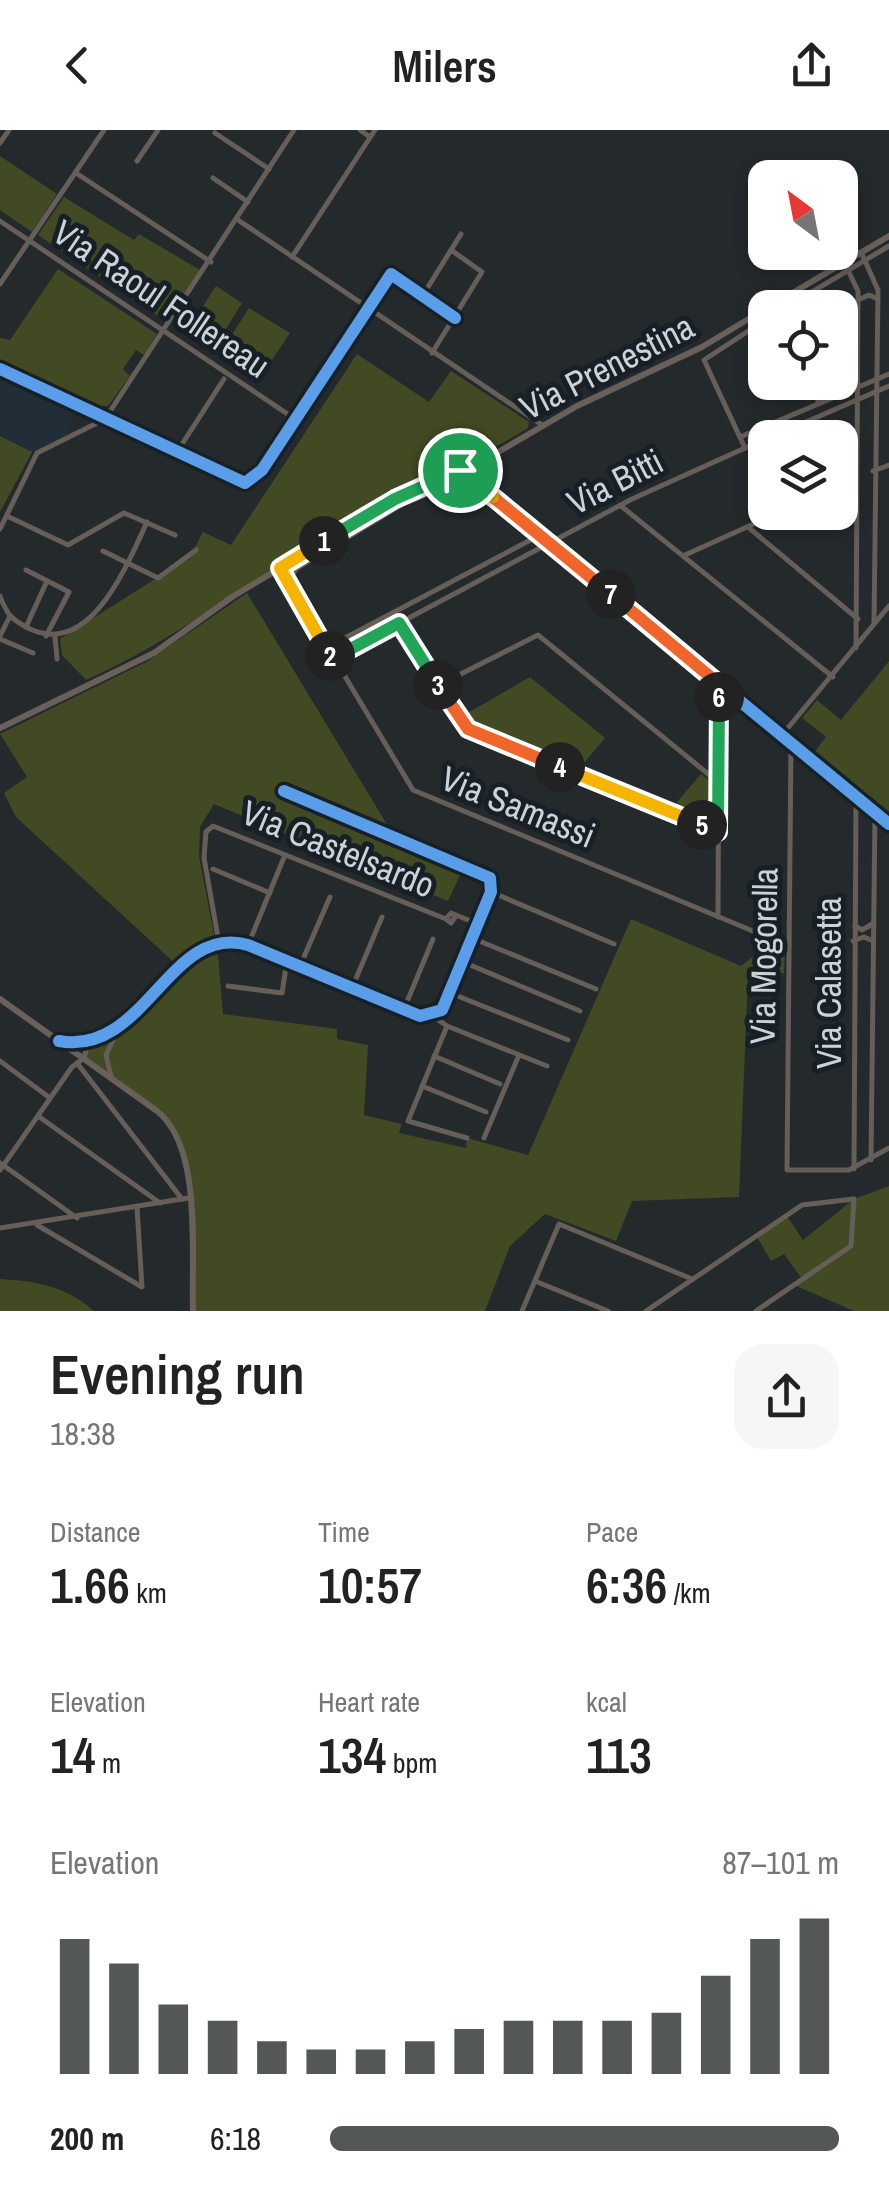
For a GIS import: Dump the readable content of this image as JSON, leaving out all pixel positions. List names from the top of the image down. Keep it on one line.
{"streets":{"main road":["Via Prenestina"],"street":["Via Raoul Follereau","Via Bitti","Via Samassi","Via Castelsardo","Via Mogorella","Via Calasetta"]},"crossings":[["Via Prenestina","Via Samassi"],["Via Bitti","Via Samassi"],["Via Samassi","Via Mogorella"],["Via Mogorella","Via Calasetta"]],"north":"top left","page":{"header":"Milers","pins":["1","7","2","3","6","4","5"],"heading":["Evening run","18:38"],"stats":[["Distance","1.66 km"],["Time","10:57"],["Pace","6:36 /km"],["Elevation","14 m"],["Heart rate","134 bpm"],["kcal","113"]],"chart":["Elevation","87–101 m"],"list":[{"name":"200 m","note":"6:18"}]}}
